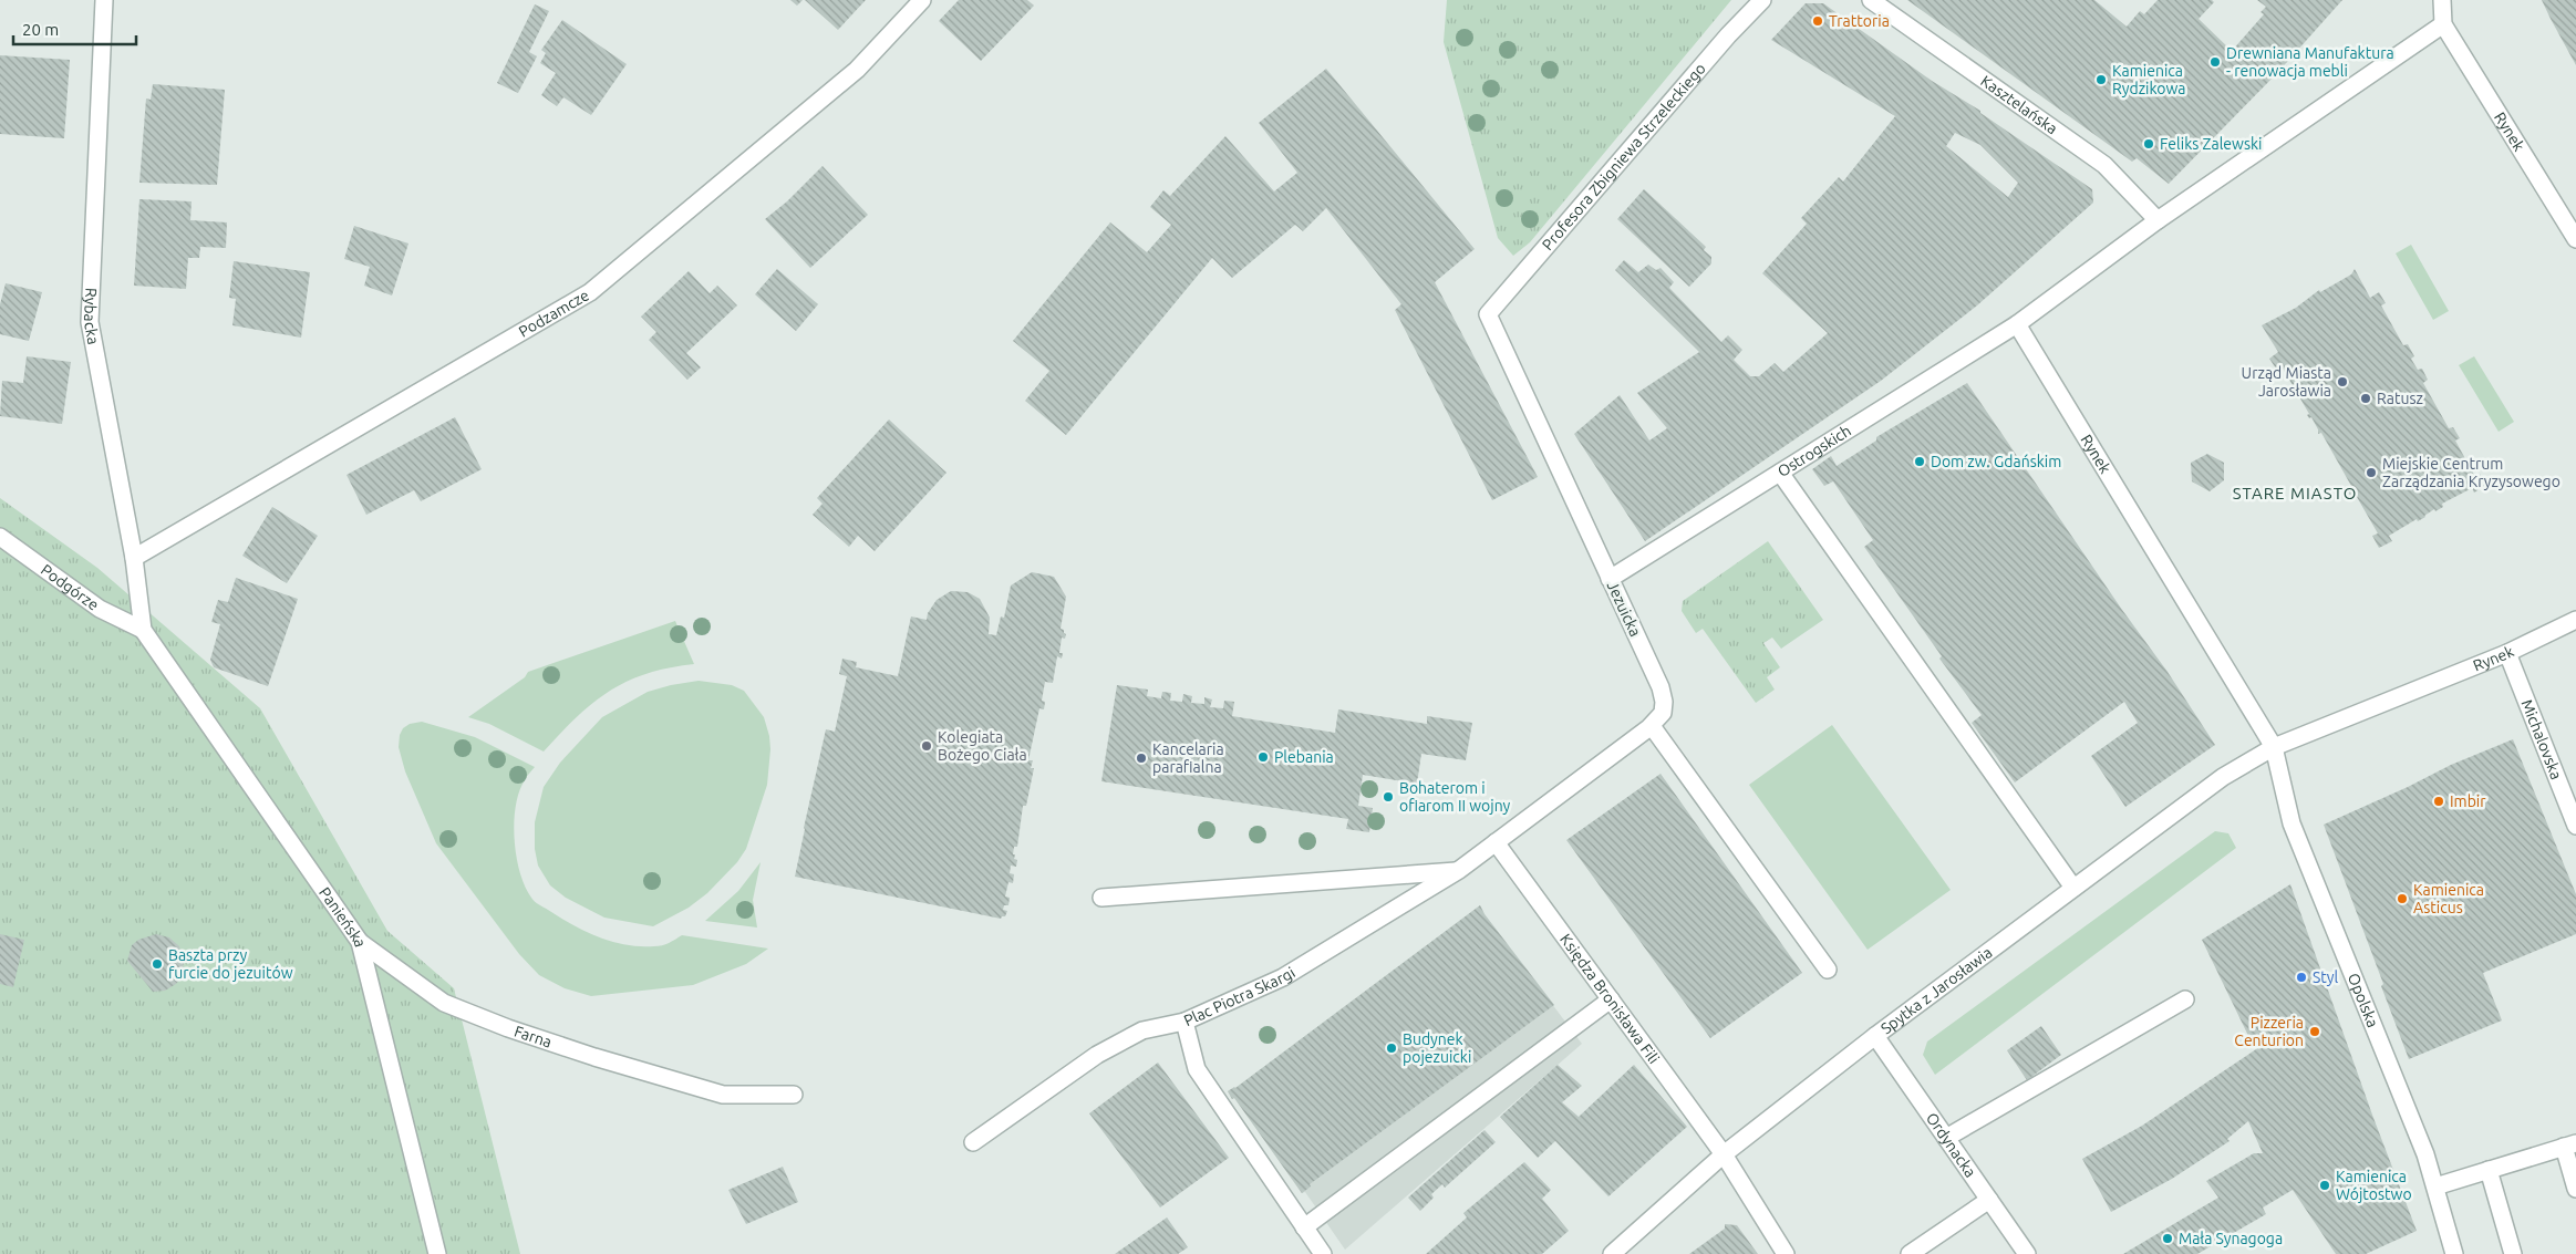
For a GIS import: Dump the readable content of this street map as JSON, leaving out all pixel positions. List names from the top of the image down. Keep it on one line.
{"streets":{"street":["Kasztelańska","Rynek","Profesora Zbigniewa Strzeleckiego","Podzamcze","Rybacka","Ostrogskich","Podgórze","Jezuicka","Michalovska","Panieńska","Spytka z Jarosławia","Plac Piotra Skargi","Księdza Bronisława Fili","Opolska","Farna","Ordynacka"]},"crossings":[["Rynek","Ostrogskich"],["Rynek","Michalovska"],["Rynek","Spytka z Jarosławia"],["Rynek","Opolska"],["Profesora Zbigniewa Strzeleckiego","Jezuicka"],["Podzamcze","Rybacka"],["Rybacka","Podgórze"],["Rybacka","Panieńska"],["Ostrogskich","Jezuicka"],["Podgórze","Panieńska"],["Jezuicka","Plac Piotra Skargi"],["Jezuicka","Księdza Bronisława Fili"],["Panieńska","Farna"],["Spytka z Jarosławia","Księdza Bronisława Fili"],["Spytka z Jarosławia","Opolska"],["Spytka z Jarosławia","Ordynacka"],["Plac Piotra Skargi","Księdza Bronisława Fili"]],"districts":["STARE MIASTO"],"places":["Trattoria","Drewniana Manufaktura - renowacja mebli","Kamienica Rydzikowa","Feliks Zalewski","Urząd Miasta Jarosławia","Ratusz","Dom zw. Gdańskim","Miejskie Centrum Zarządzania Kryzysowego","Kolegiata Bożego Ciała","Plebania","Kancelaria parafialna","Bohaterom i ofiarom II wojny","Imbir","Kamienica Asticus","Baszta przy furcie do jezuitów","Styl","Pizzeria Centurion","Budynek pojezuicki","Kamienica Wójtostwo","Mała Synagoga"],"scale_bar":"20 m"}
